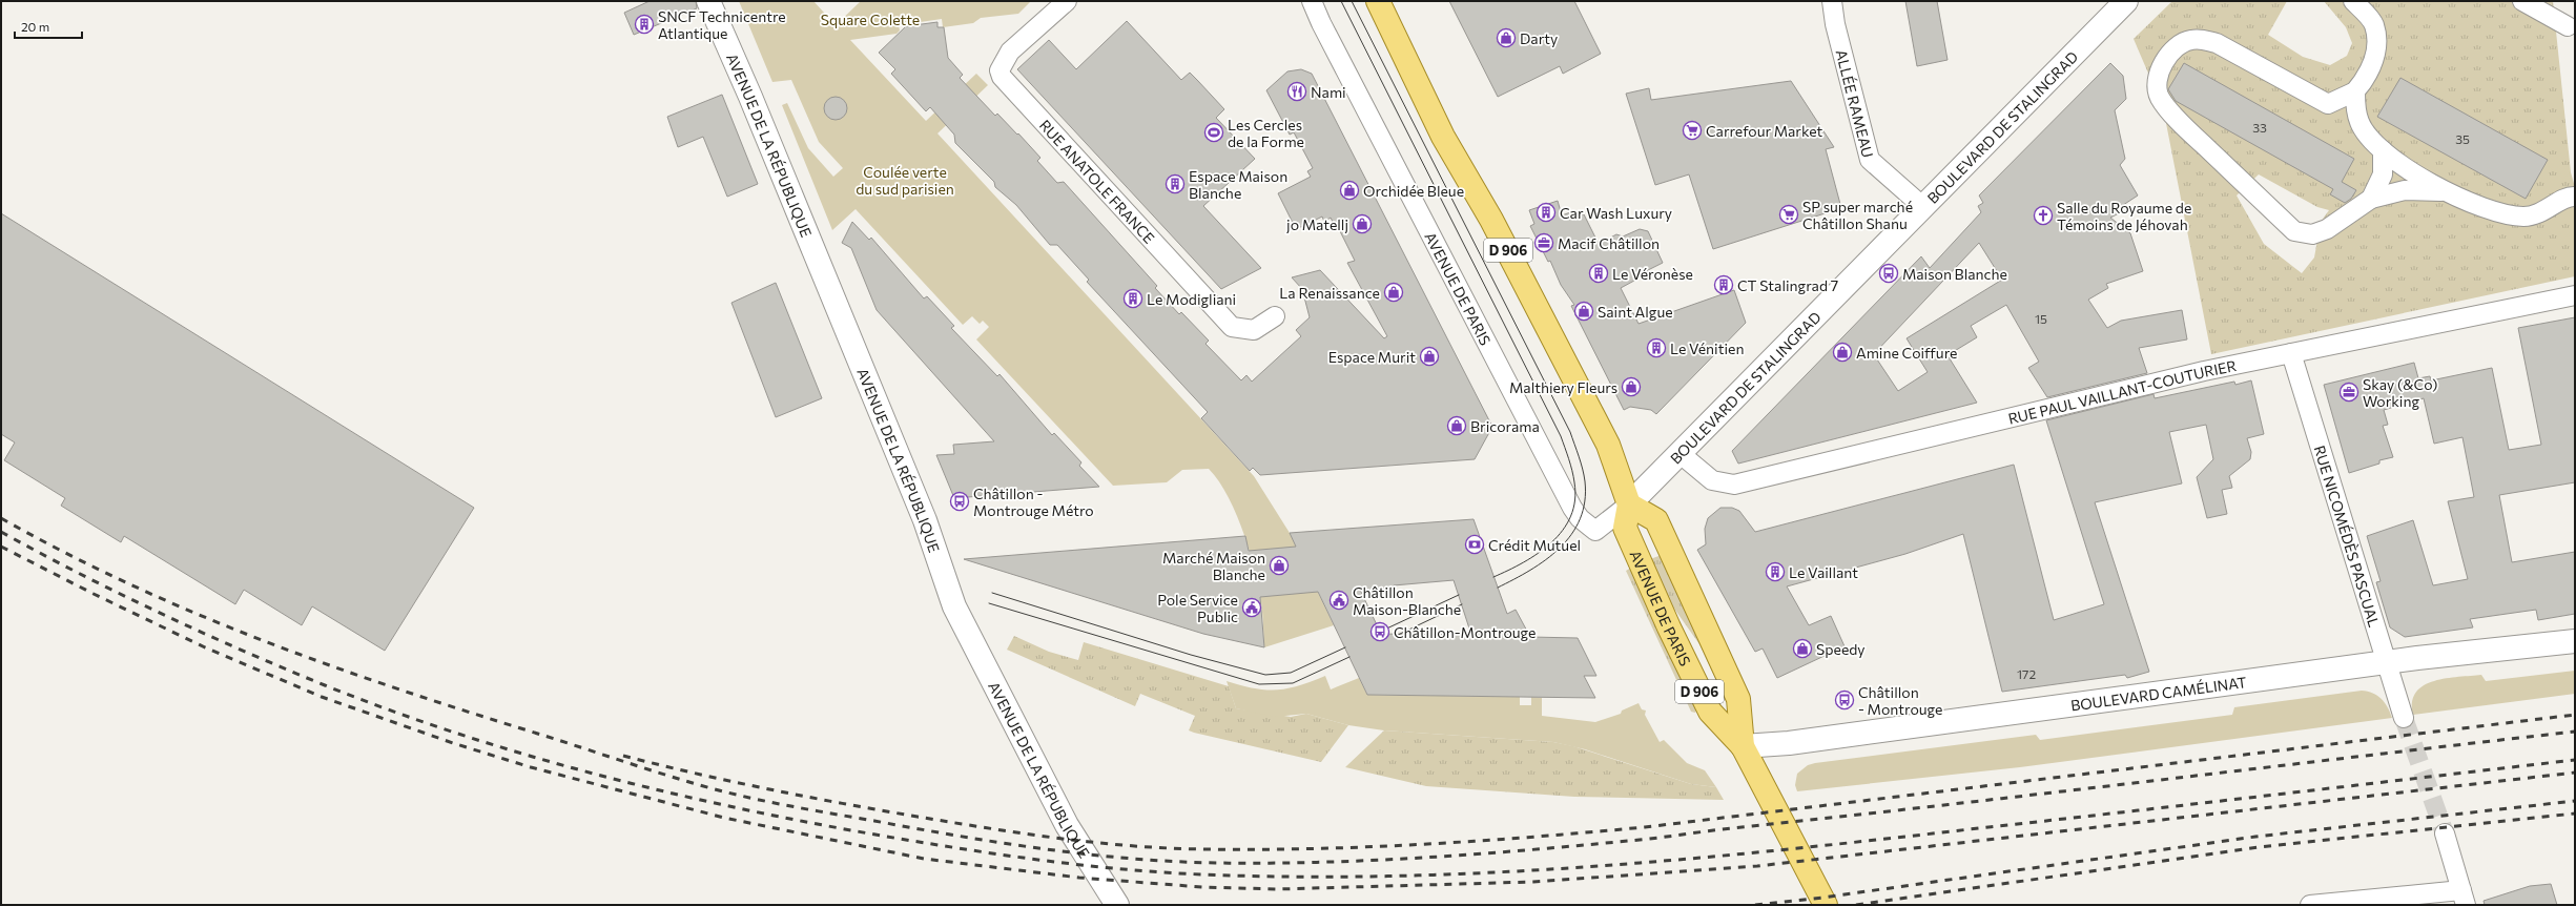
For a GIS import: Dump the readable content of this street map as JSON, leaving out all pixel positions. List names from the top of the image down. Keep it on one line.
{"streets":{"main road":["BOULEVARD DE STALINGRAD","AVENUE DE LA RÉPUBLIQUE","D 906","AVENUE DE PARIS","BOULEVARD CAMÉLINAT"],"street":["ALLÉE RAMEAU","RUE ANATOLE FRANCE","RUE PAUL VAILLANT-COUTURIER","RUE NICOMÉDÈS PASCUAL"]},"crossings":[["ALLÉE RAMEAU","BOULEVARD DE STALINGRAD"],["BOULEVARD DE STALINGRAD","D 906"],["BOULEVARD DE STALINGRAD","AVENUE DE PARIS"],["BOULEVARD DE STALINGRAD","RUE PAUL VAILLANT-COUTURIER"],["D 906","AVENUE DE PARIS"],["D 906","BOULEVARD CAMÉLINAT"],["AVENUE DE PARIS","BOULEVARD CAMÉLINAT"],["RUE PAUL VAILLANT-COUTURIER","RUE NICOMÉDÈS PASCUAL"],["RUE NICOMÉDÈS PASCUAL","BOULEVARD CAMÉLINAT"]],"parks":["Square Colette","Coulée verte du sud parisien"],"places":{"building":["SNCF Technicentre Atlantique","Espace Maison Blanche","Car Wash Luxury","Le Véronèse","CT Stalingrad 7","Le Modigliani","Le Vénitien","Le Vaillant"],"shop":["Darty","Orchidée Bleue","jo Matellj","La Renaissance","Saint Algue","Amine Coiffure","Espace Murit","Malthiery Fleurs","Bricorama","Marché Maison Blanche","Speedy"],"restaurant":["Nami"],"supermarket":["Carrefour Market","SP super marché Châtillon Shanu"],"sports":["Les Cercles de la Forme"],"church":["Salle du Royaume de Témoins de Jéhovah"],"office":["Macif Châtillon","Skay (&Co) Working"],"bus stop":["Maison Blanche","Châtillon - Montrouge Métro","Châtillon-Montrouge","Châtillon - Montrouge"],"bank":["Crédit Mutuel"],"public building":["Châtillon Maison-Blanche","Pole Service Public"]},"house_numbers":["33","35","15","172"],"scale_bar":"20 m"}
